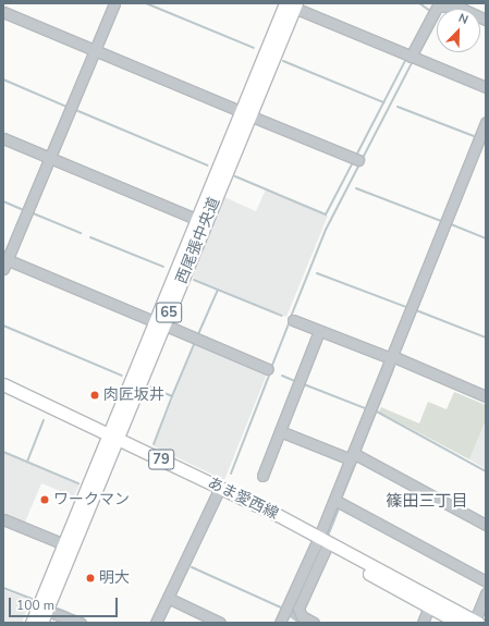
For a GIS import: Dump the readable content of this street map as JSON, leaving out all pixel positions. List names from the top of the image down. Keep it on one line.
{"streets":{"main road":["西尾張中央道","65","79","あま愛西線"]},"crossings":[["西尾張中央道","あま愛西線"]],"districts":["篠田三丁目"],"places":["肉匠坂井","ワークマン","明大"],"scale_bar":"100 m","north":"top right"}
